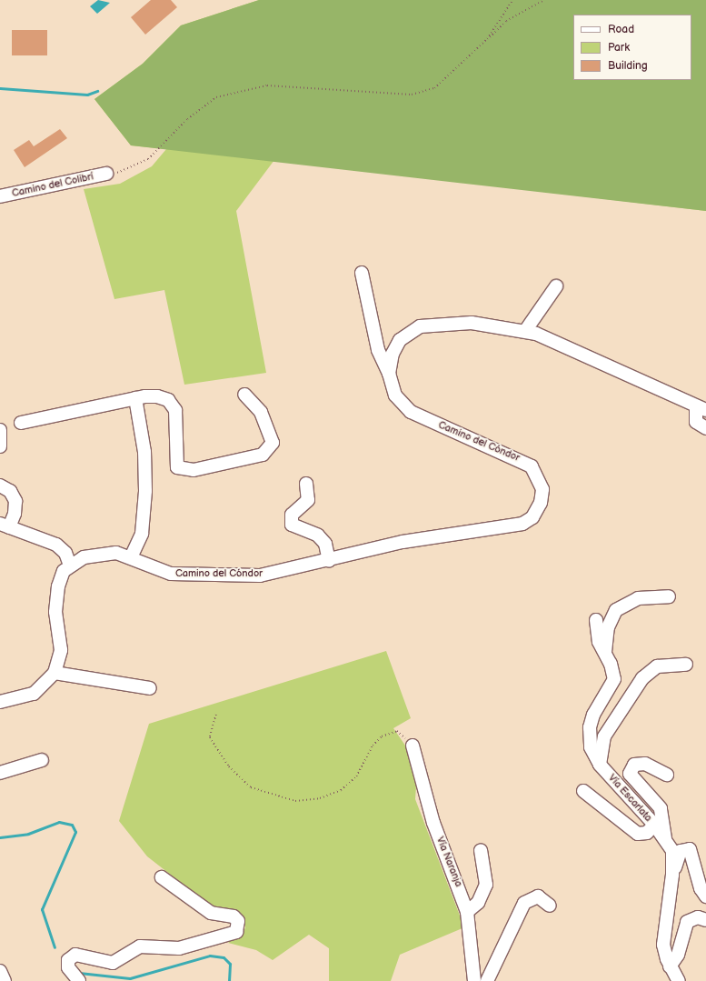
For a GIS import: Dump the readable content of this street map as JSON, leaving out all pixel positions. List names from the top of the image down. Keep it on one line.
{"streets":{"street":["Camino del Colibrí","Camino del Cóndor","Vía Escarlata","Vía Naranja"]},"legend":["Road","Park","Building"]}
